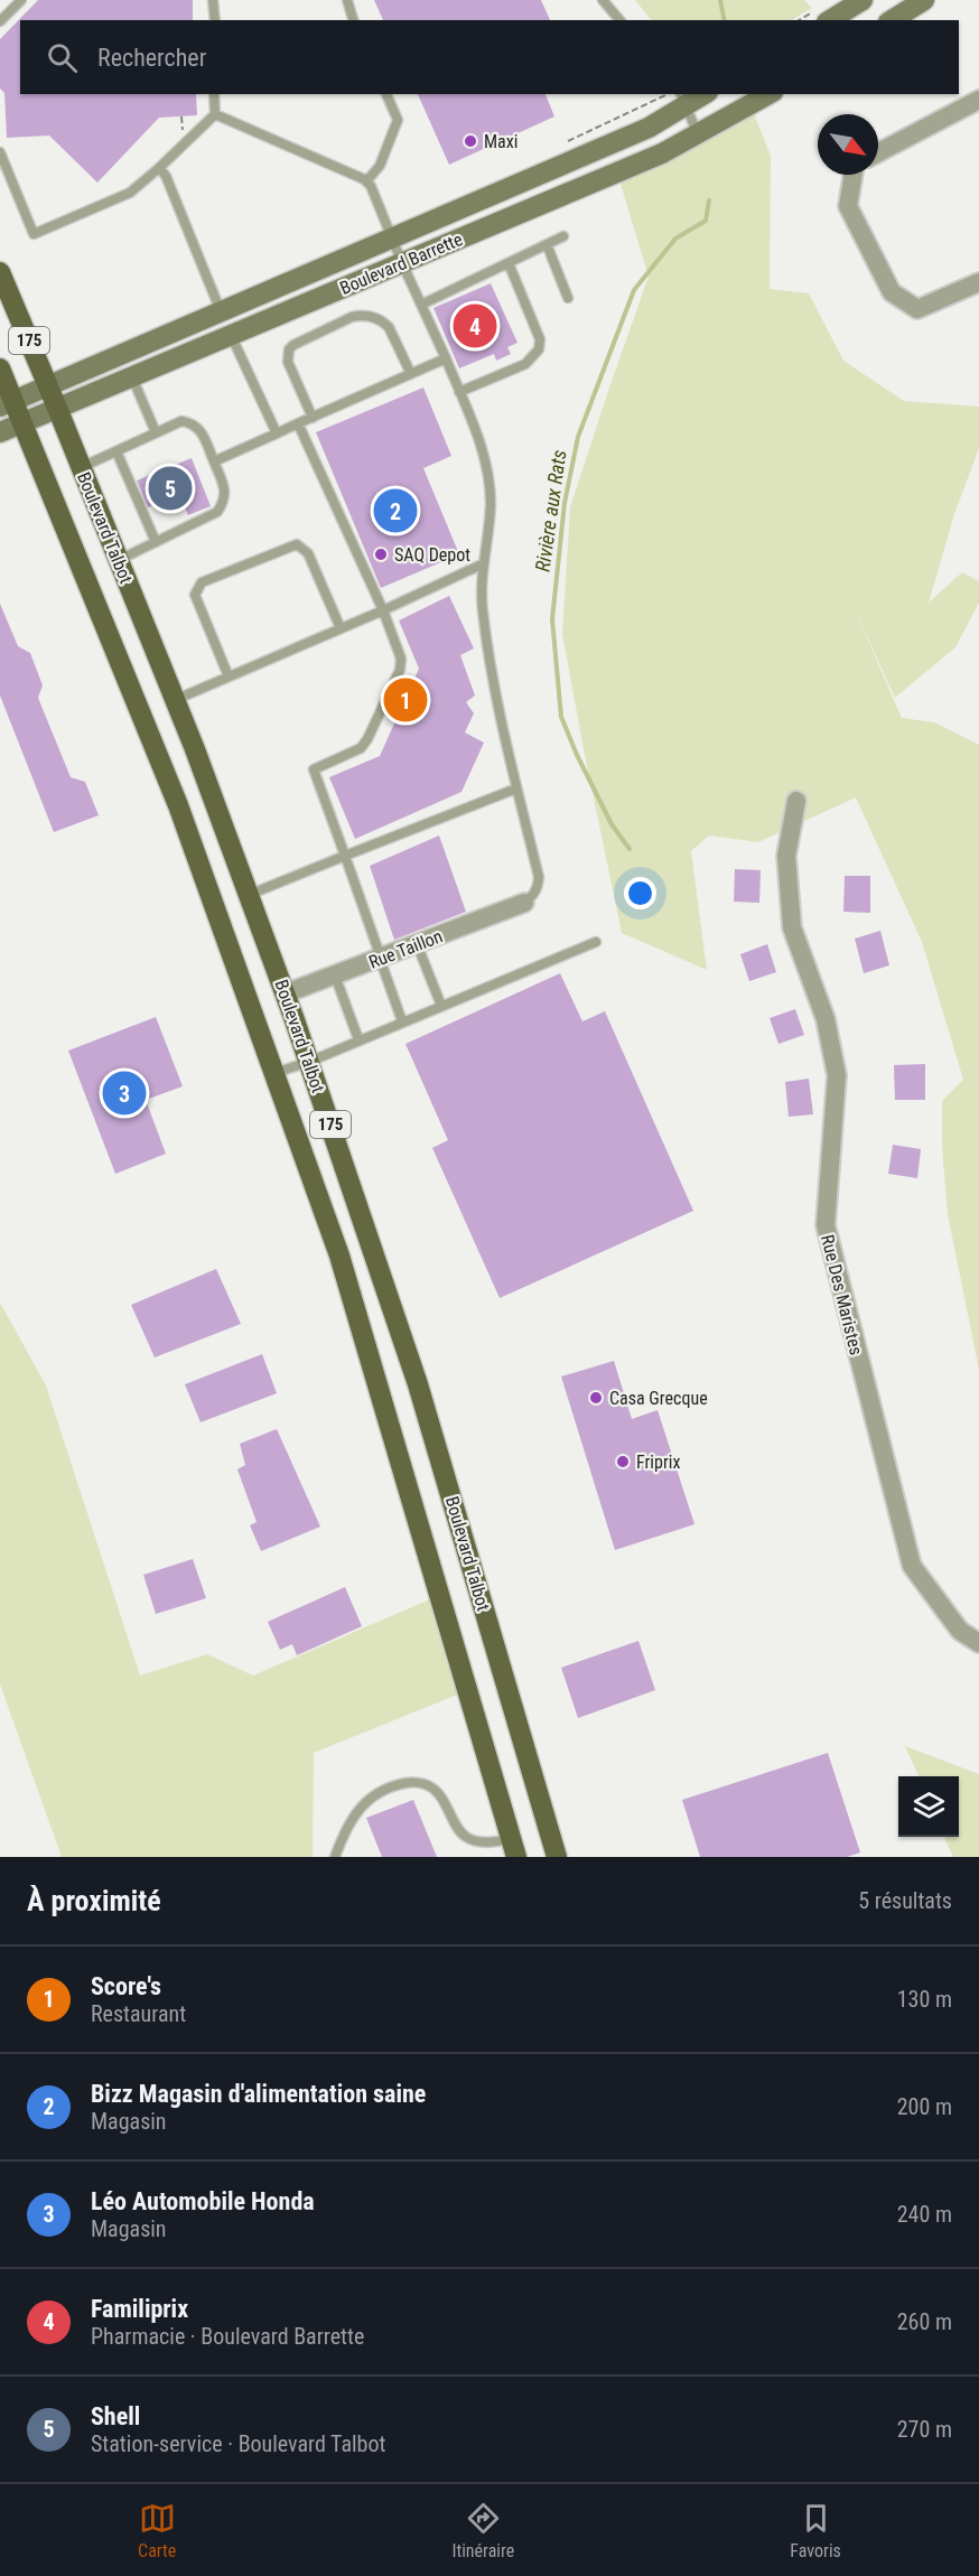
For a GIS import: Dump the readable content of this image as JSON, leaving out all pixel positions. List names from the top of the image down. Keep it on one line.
{"streets":{"main road":["Boulevard Barrette","175","Boulevard Talbot"],"street":["Rue Taillon","Rue Des Maristes"]},"crossings":[["Boulevard Barrette","Boulevard Talbot"],["Boulevard Talbot","Rue Taillon"]],"water":["Rivière aux Rats"],"places":["Maxi","SAQ Depot","Casa Grecque","Friprix"],"north":"bottom right","page":{"search":"Rechercher","pins":["4","5","2","1","3"],"heading":["À proximité","5 résultats"],"list":[{"mark":"1","name":"Score's","note":"Restaurant","value":"130 m"},{"mark":"2","name":"Bizz Magasin d'alimentation saine","note":"Magasin","value":"200 m"},{"mark":"3","name":"Léo Automobile Honda","note":"Magasin","value":"240 m"},{"mark":"4","name":"Familiprix","note":"Pharmacie · Boulevard Barrette","value":"260 m"},{"mark":"5","name":"Shell","note":"Station-service · Boulevard Talbot","value":"270 m"}],"nav":["Carte","Itinéraire","Favoris"]}}
